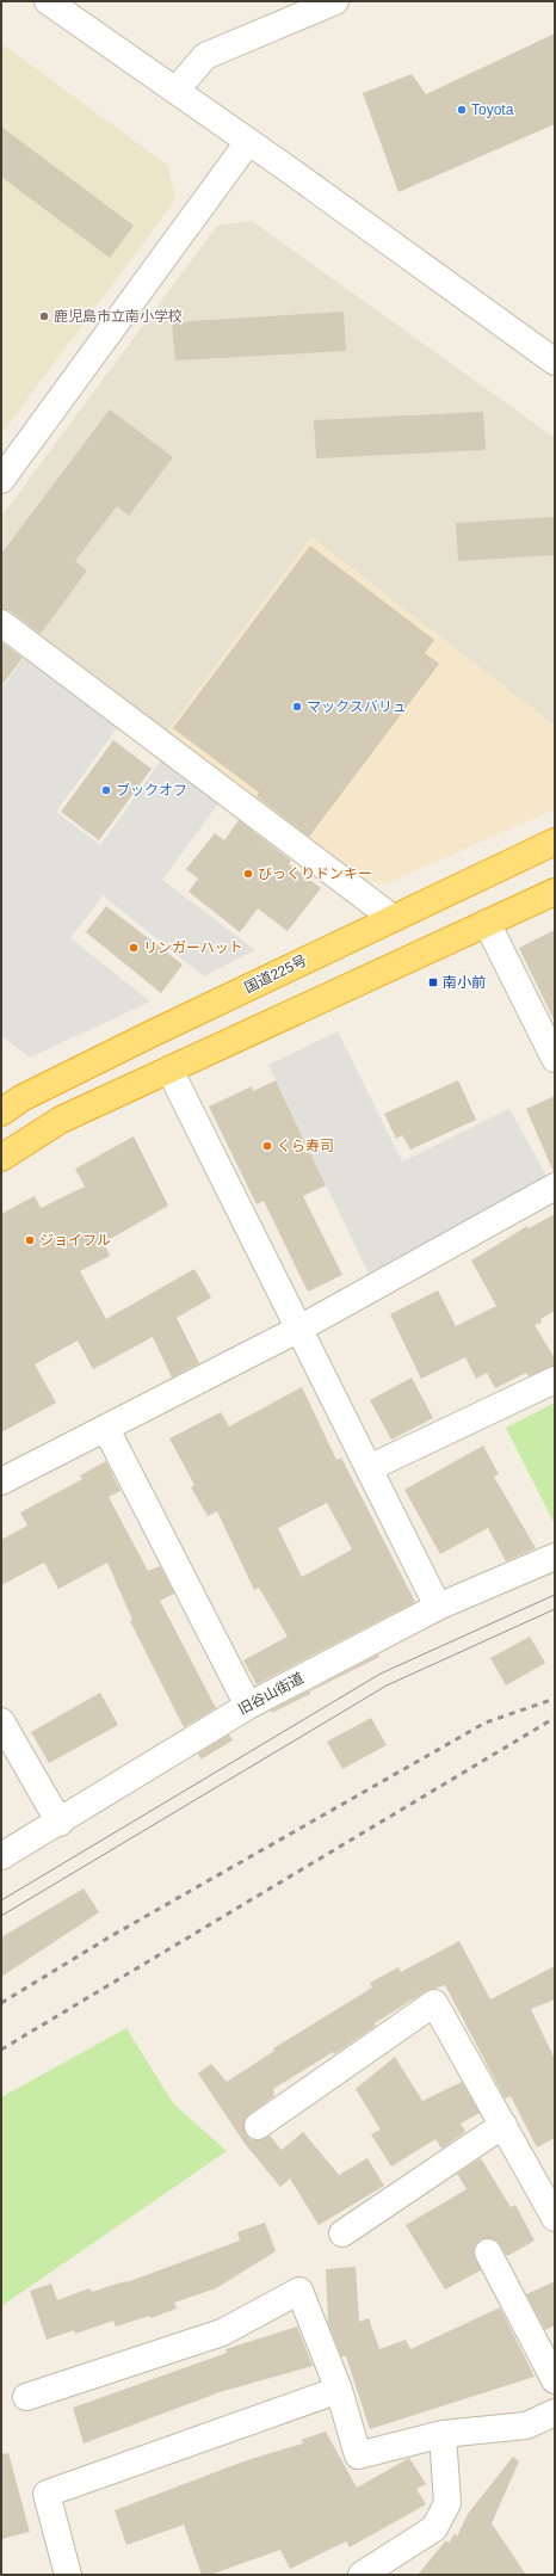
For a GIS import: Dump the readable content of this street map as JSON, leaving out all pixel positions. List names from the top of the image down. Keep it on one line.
{"streets":{"highway":["国道225号"],"street":["旧谷山街道"]},"places":{"other":["Toyota","鹿児島市立南小学校","マックスバリュ","ブックオフ","びっくりドンキー","リンガーハット","くら寿司","ジョイフル"],"transit":["南小前"]}}
